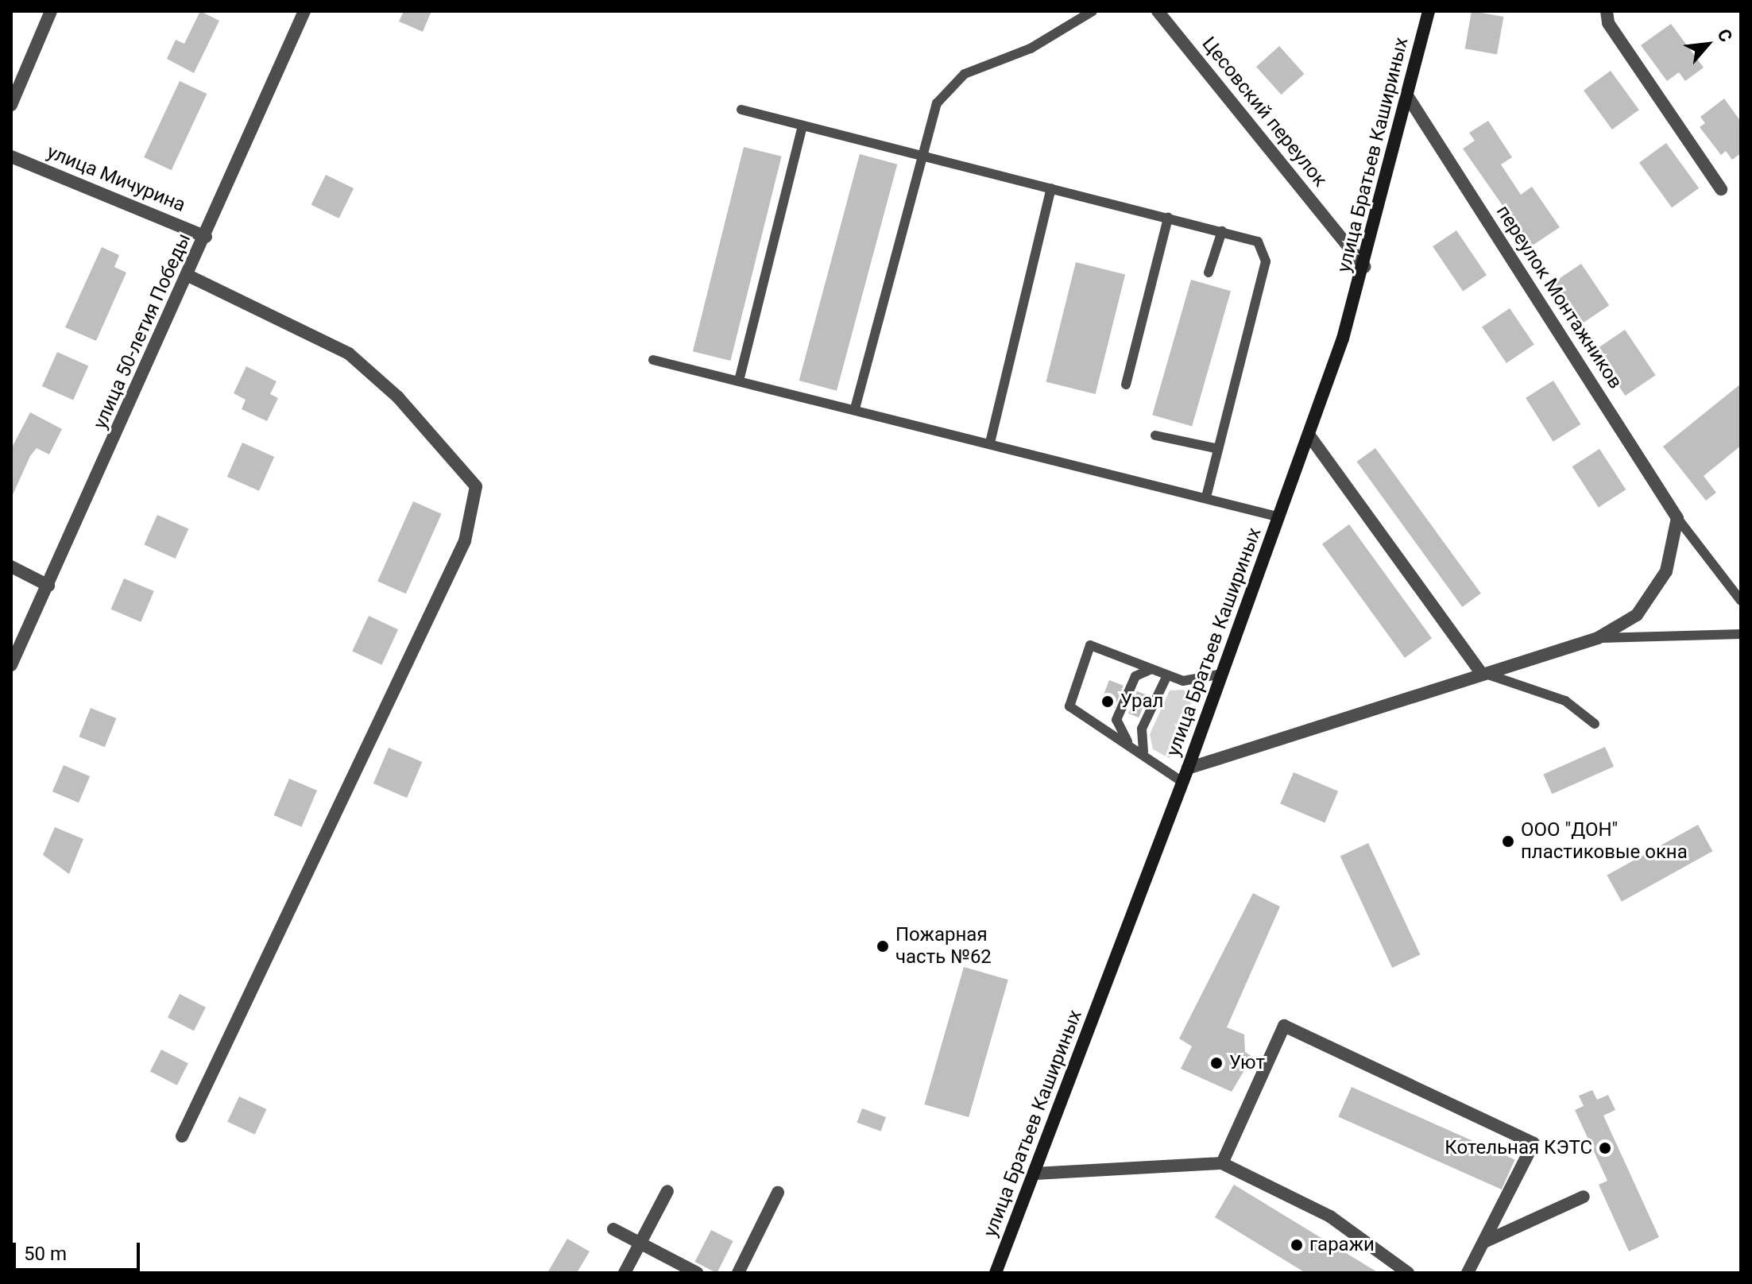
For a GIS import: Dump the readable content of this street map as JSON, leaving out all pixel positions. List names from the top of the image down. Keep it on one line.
{"streets":{"main road":["улица Братьев Кашириных"],"street":["Цесовский переулок","улица Мичурина","переулок Монтажников","улица 50-летия Победы"]},"crossings":[["Цесовский переулок","улица Братьев Кашириных"],["улица Братьев Кашириных","переулок Монтажников"],["улица Мичурина","улица 50-летия Победы"]],"places":["Урал","ООО \"ДОН\" пластиковые окна","Пожарная часть №62","Уют","Котельная КЭТС","гаражи"],"scale_bar":"50 m","north":"top right"}
